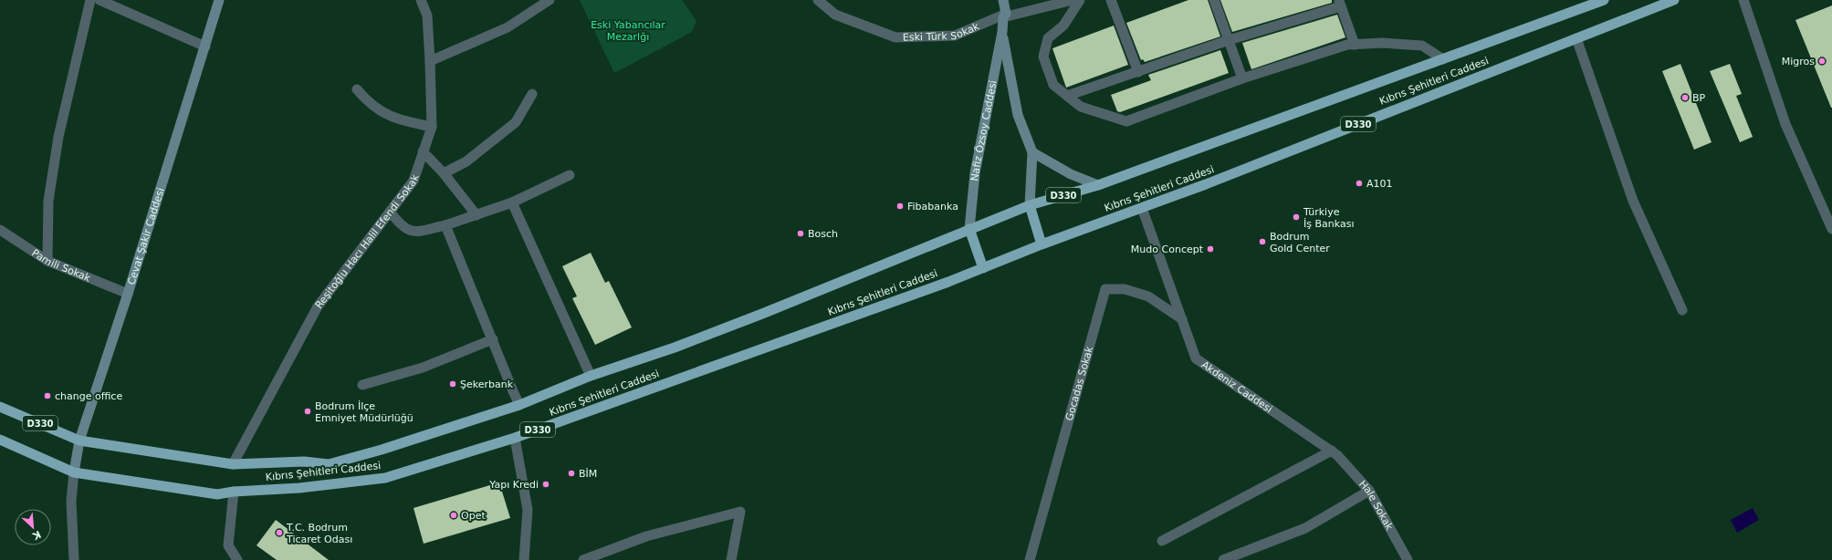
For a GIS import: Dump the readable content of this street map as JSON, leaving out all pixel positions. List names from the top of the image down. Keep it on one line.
{"streets":{"highway":["Kıbrıs Şehitleri Caddesi","D330"],"main road":["Nafiz Özsoy Caddesi","Cevat Şakir Caddesi"],"street":["Eski Türk Sokak","Reşitoğlu Hacı Halil Efendi Sokak","Pamili Sokak","Gocadas Sokak","Akdeniz Caddesi","Hale Sokak"]},"crossings":[["Eski Türk Sokak","Nafiz Özsoy Caddesi"],["Kıbrıs Şehitleri Caddesi","D330"],["Kıbrıs Şehitleri Caddesi","Nafiz Özsoy Caddesi"],["Kıbrıs Şehitleri Caddesi","Cevat Şakir Caddesi"],["Kıbrıs Şehitleri Caddesi","Reşitoğlu Hacı Halil Efendi Sokak"],["Kıbrıs Şehitleri Caddesi","Akdeniz Caddesi"],["D330","Cevat Şakir Caddesi"],["Cevat Şakir Caddesi","Pamili Sokak"],["Gocadas Sokak","Akdeniz Caddesi"],["Akdeniz Caddesi","Hale Sokak"]],"parks":["Eski Yabancılar Mezarlğı"],"places":["Migros","BP","A101","Fibabanka","Türkiye İş Bankası","Bosch","Bodrum Gold Center","Mudo Concept","Şekerbank","change office","Bodrum İlçe Emniyet Müdürlüğü","BİM","Yapı Kredi","Opet","T.C. Bodrum Ticaret Odası"],"north":"bottom right"}
